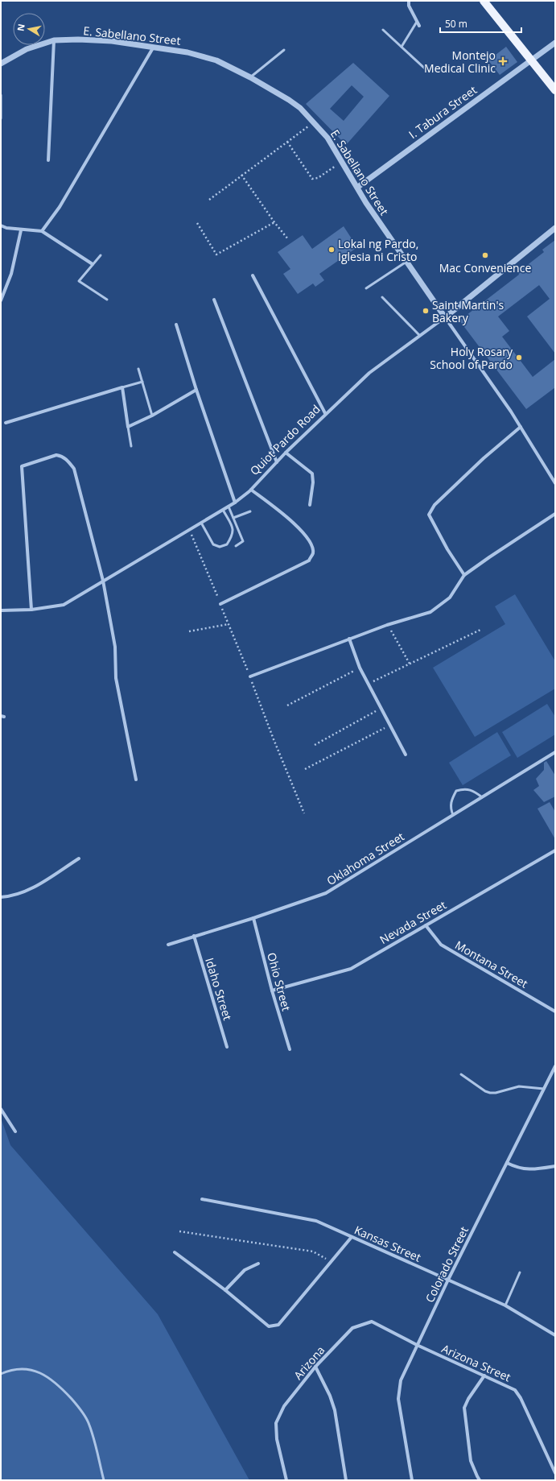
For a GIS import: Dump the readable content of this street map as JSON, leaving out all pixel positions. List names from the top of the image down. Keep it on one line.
{"streets":{"street":["E. Sabellano Street","I. Tabura Street","Quiot Pardo Road","Oklahoma Street","Nevada Street","Montana Street","Ohio Street","Idaho Street","Kansas Street","Colorado Street","Arizona","Arizona Street"]},"crossings":[["E. Sabellano Street","I. Tabura Street"],["E. Sabellano Street","Quiot Pardo Road"],["Oklahoma Street","Ohio Street"],["Oklahoma Street","Idaho Street"],["Nevada Street","Montana Street"],["Nevada Street","Ohio Street"],["Kansas Street","Colorado Street"],["Colorado Street","Arizona"],["Colorado Street","Arizona Street"],["Arizona","Arizona Street"]],"places":{"health":["Montejo Medical Clinic"],"other":["Lokal ng Pardo, Iglesia ni Cristo","Mac Convenience","Saint Martin's Bakery","Holy Rosary School of Pardo"]},"scale_bar":"50 m","north":"left"}
